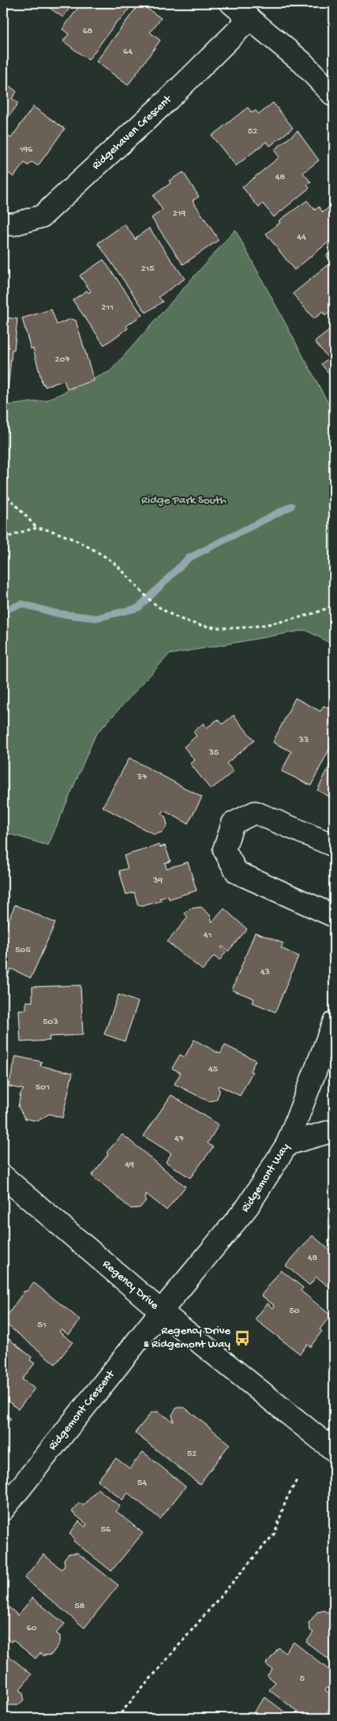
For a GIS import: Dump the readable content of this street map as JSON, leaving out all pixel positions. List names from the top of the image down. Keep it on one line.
{"streets":{"street":["Ridgehaven Crescent","Ridgemont Way","Regency Drive","Ridgemont Crescent"]},"crossings":[["Ridgemont Way","Regency Drive"],["Ridgemont Way","Ridgemont Crescent"],["Regency Drive","Ridgemont Crescent"]],"parks":["Ridge Park South"],"places":{"bus stop":["Regency Drive & Ridgemont Way"]},"house_numbers":["68","64","52","196","48","219","44","215","211","207","33","35","37","39","41","505","43","503","45","501","47","49","48","50","51","52","54","56","58","60","5"]}
